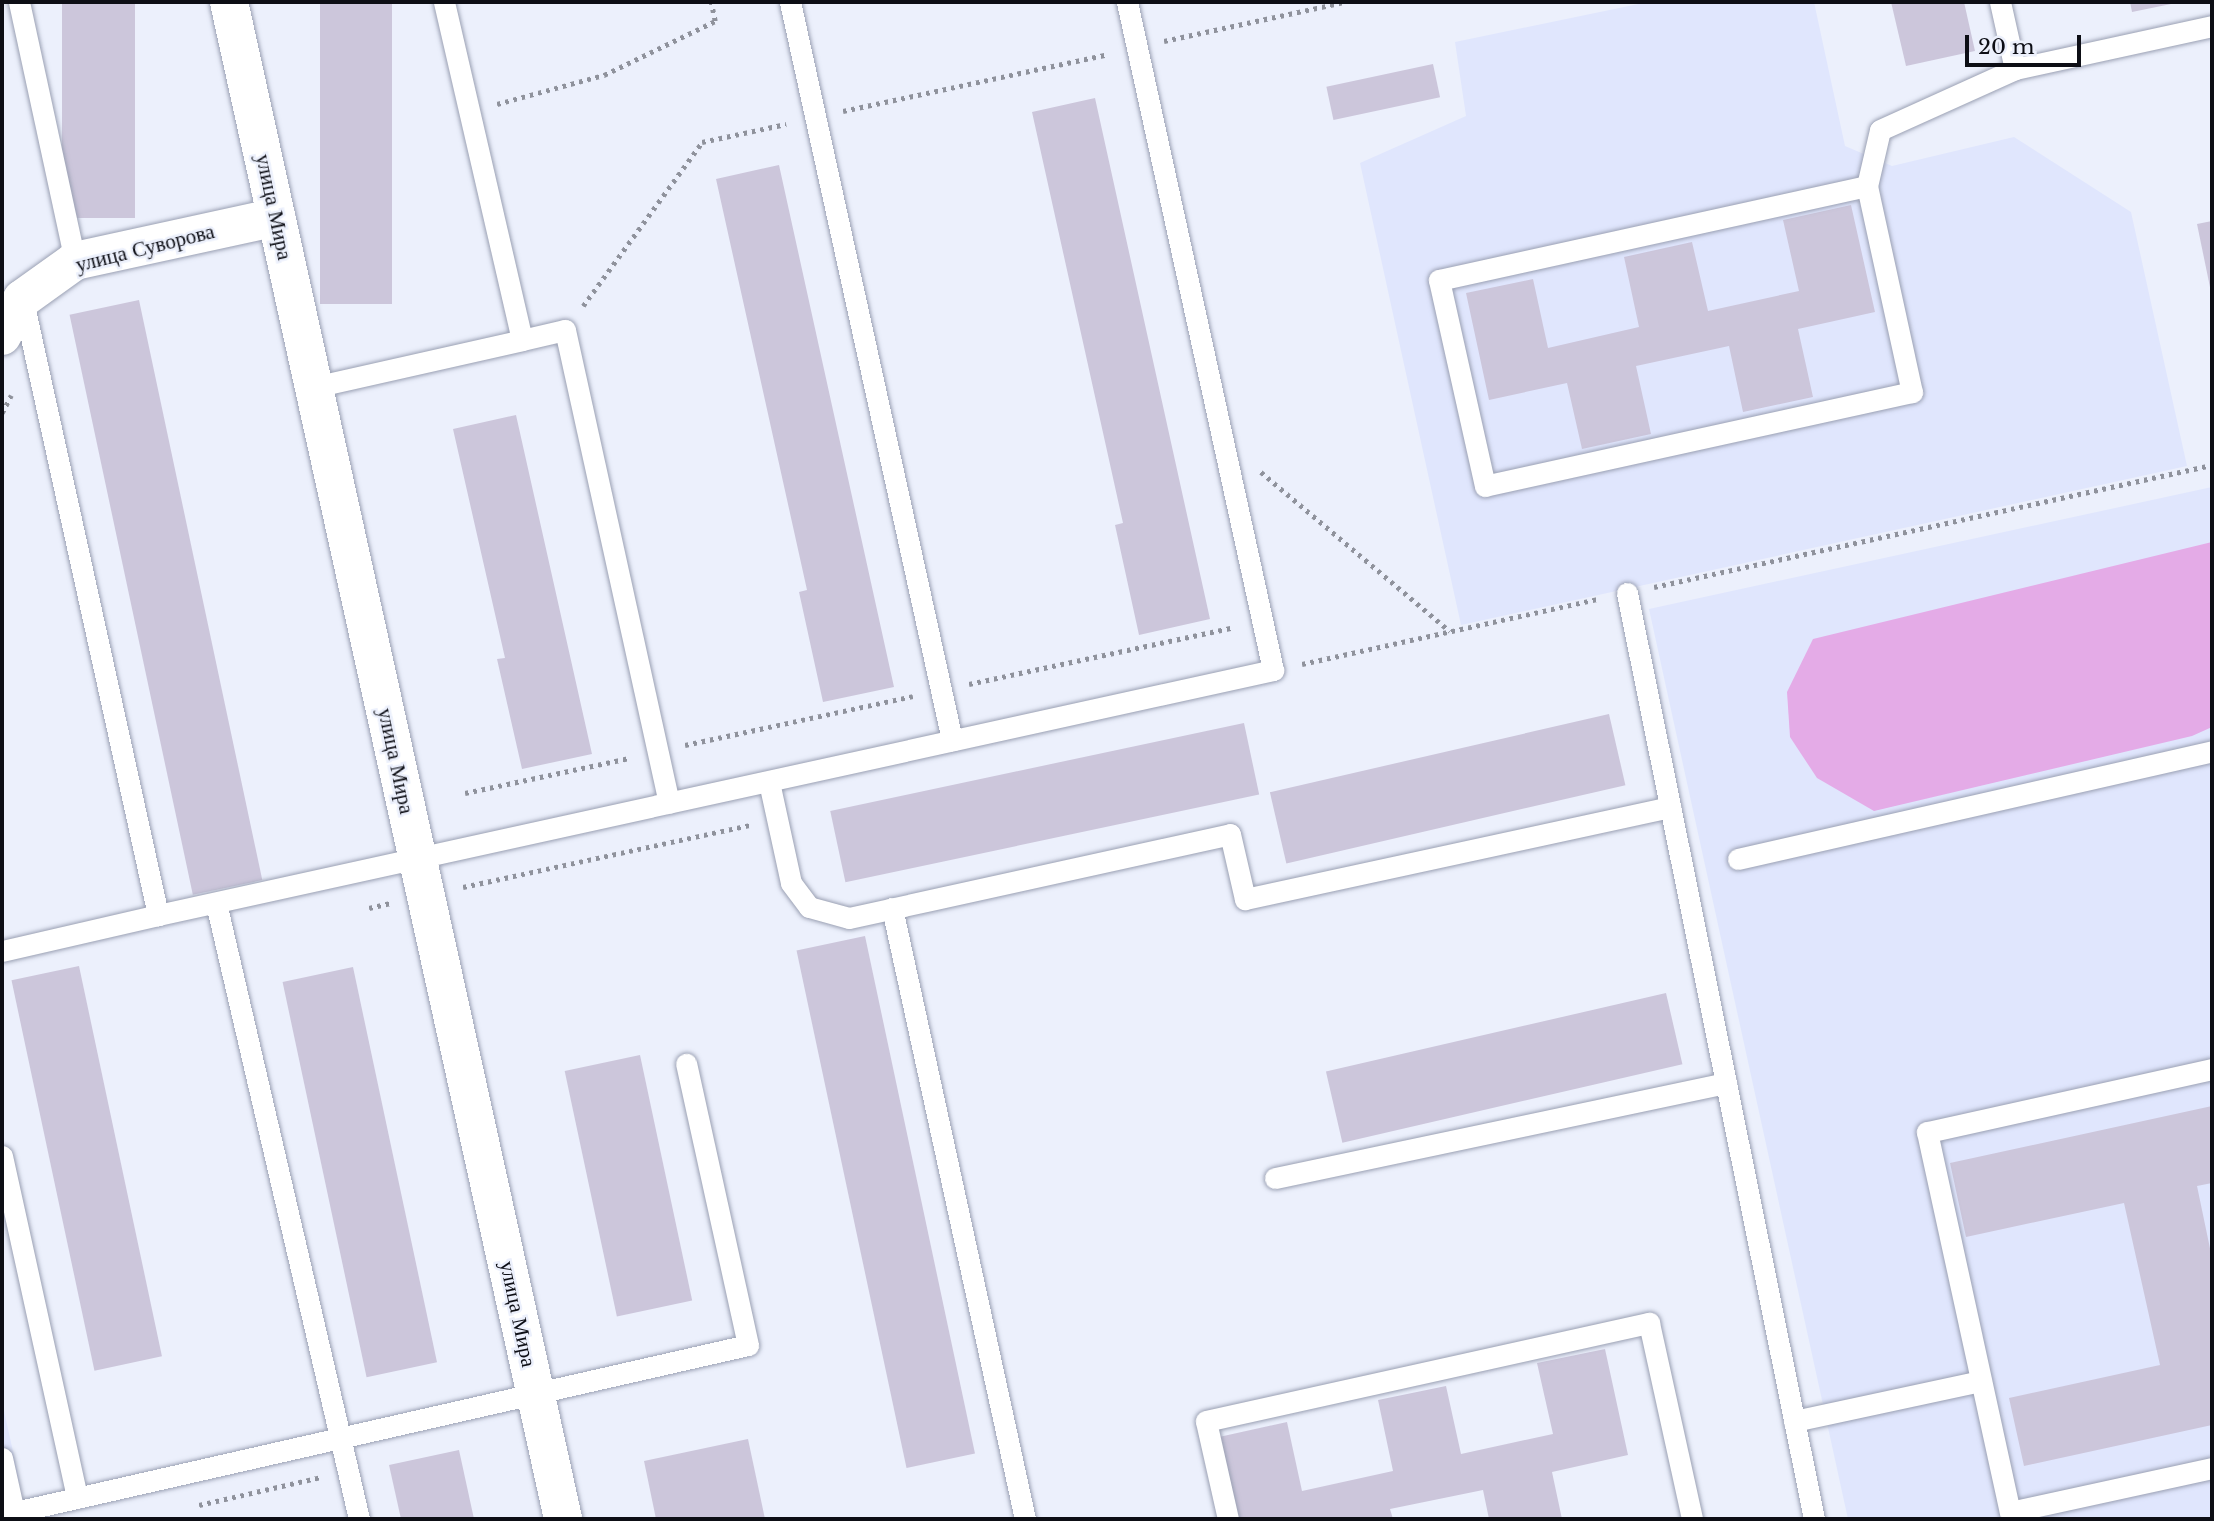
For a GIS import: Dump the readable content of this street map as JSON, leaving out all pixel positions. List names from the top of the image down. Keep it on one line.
{"streets":{"street":["улица Мира","улица Суворова"]},"crossings":[["улица Мира","улица Суворова"]],"scale_bar":"20 m"}
